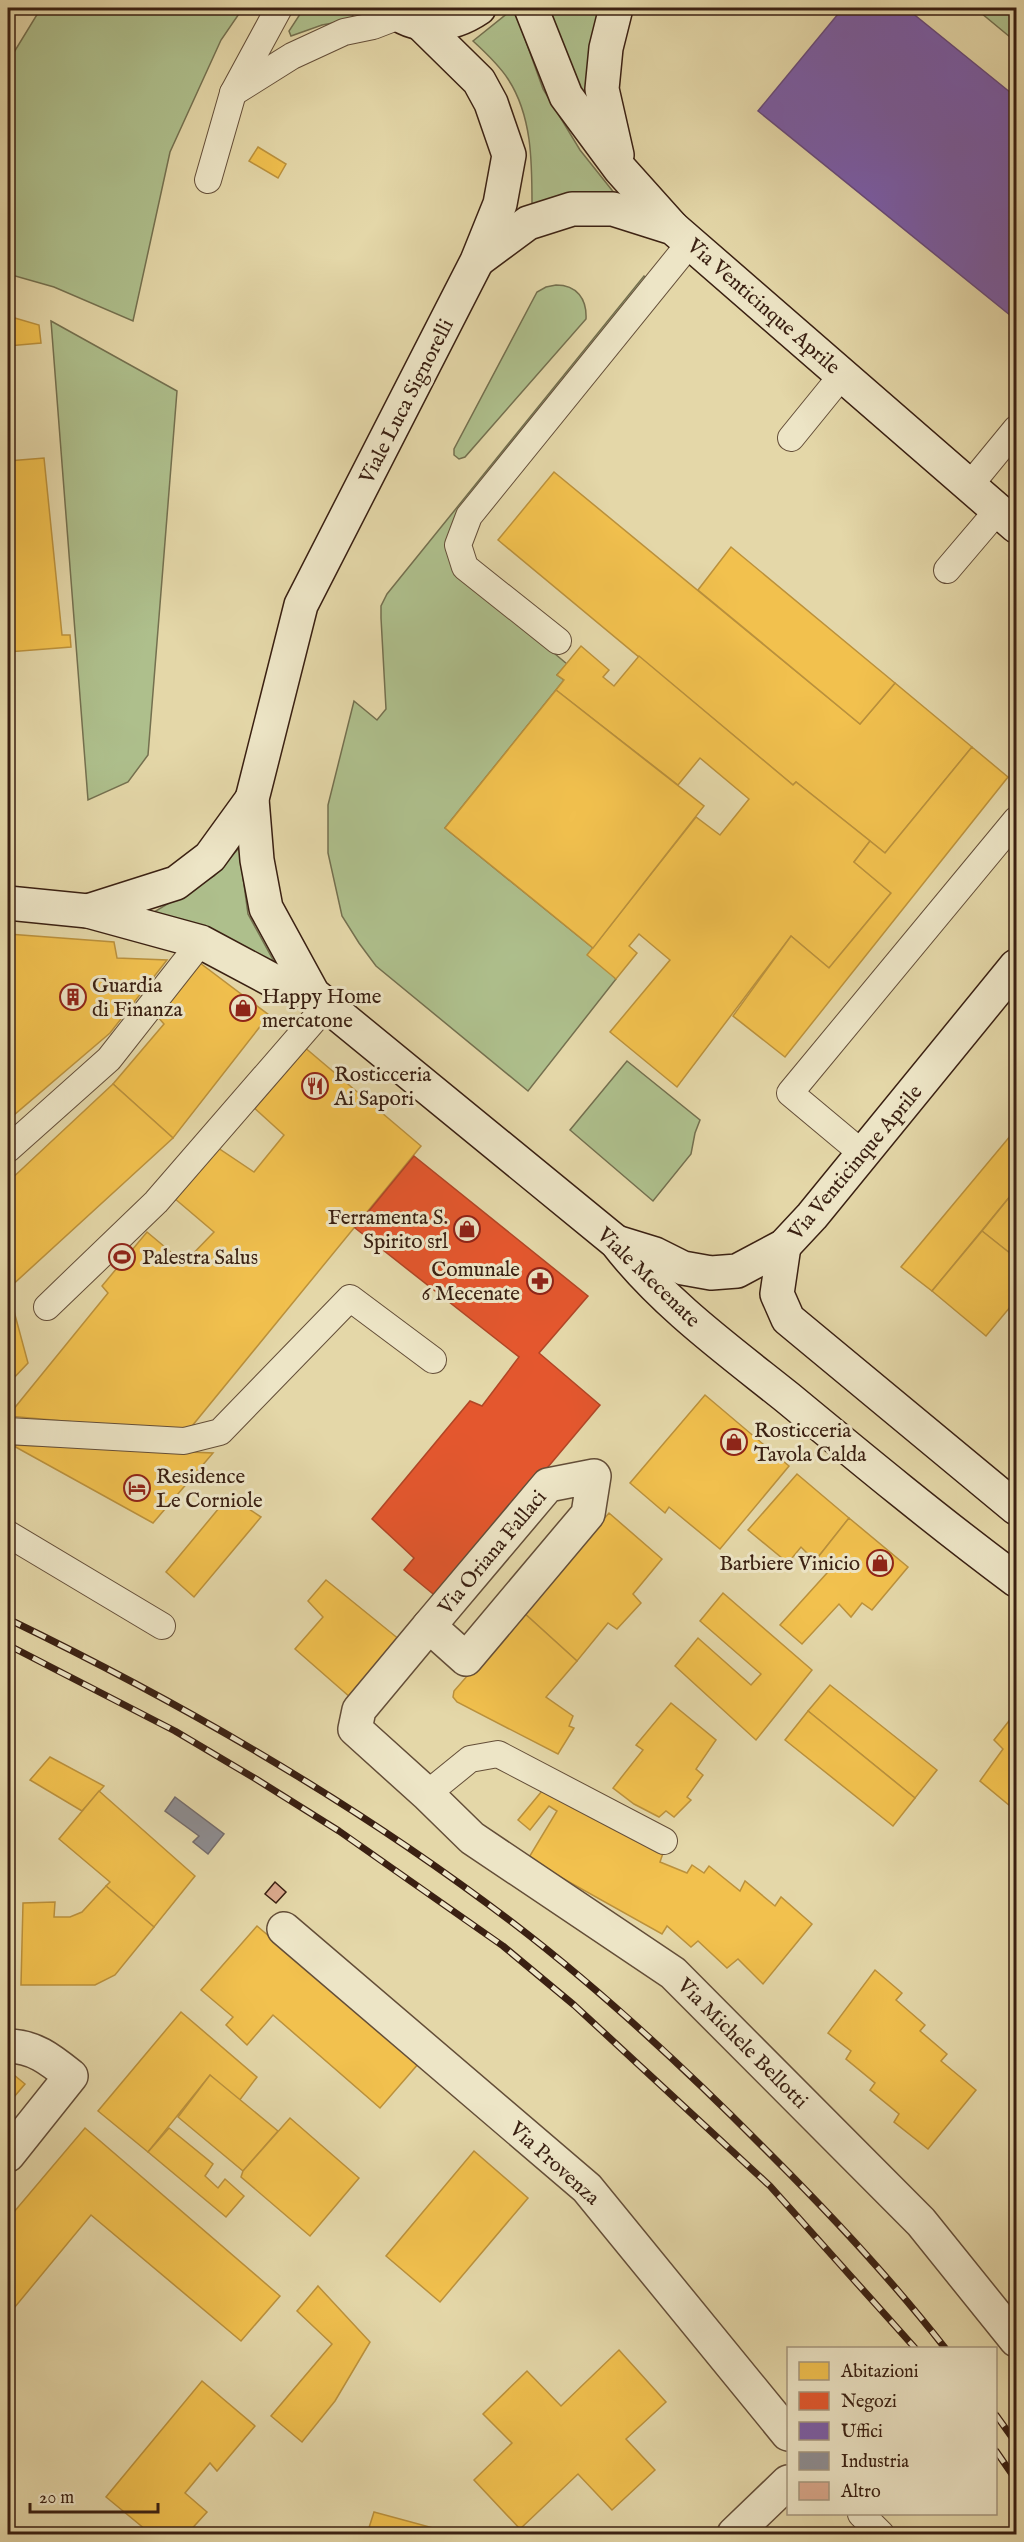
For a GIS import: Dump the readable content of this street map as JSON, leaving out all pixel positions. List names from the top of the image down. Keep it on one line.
{"streets":{"main road":["Via Venticinque Aprile","Viale Luca Signorelli","Viale Mecenate","Via Oriana Fallaci","Via Michele Bellotti","Via Provenza"]},"crossings":[["Via Venticinque Aprile","Viale Luca Signorelli"],["Via Venticinque Aprile","Viale Mecenate"],["Viale Luca Signorelli","Viale Mecenate"],["Via Oriana Fallaci","Via Michele Bellotti"]],"places":{"building":["Guardia di Finanza"],"shop":["Happy Home mercatone","Ferramenta S. Spirito srl","Rosticceria Tavola Calda","Barbiere Vinicio"],"restaurant":["Rosticceria Ai Sapori"],"sports":["Palestra Salus"],"pharmacy":["Comunale 6 Mecenate"],"hotel":["Residence Le Corniole"]},"legend":["Abitazioni","Negozi","Uffici","Industria","Altro"],"scale_bar":"20 m"}
